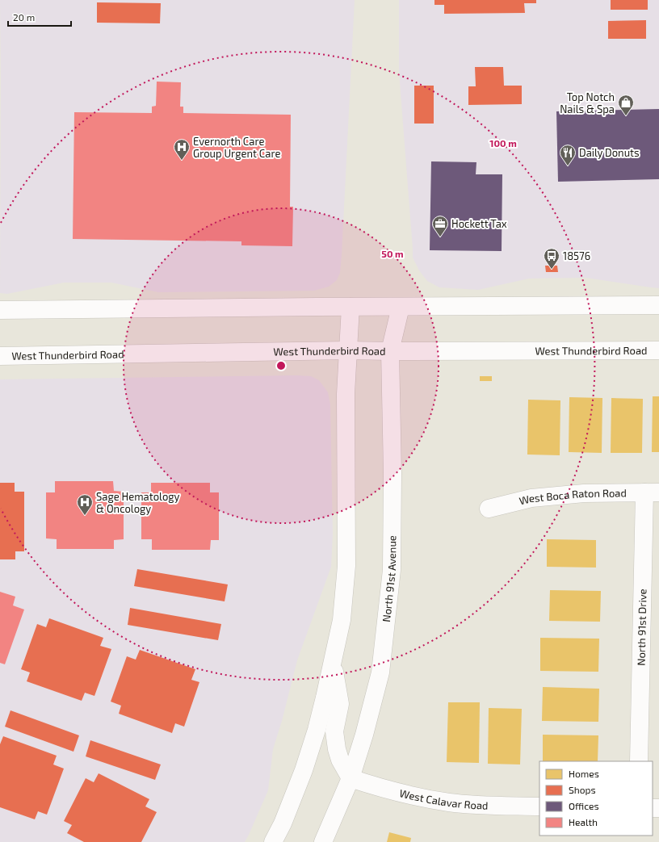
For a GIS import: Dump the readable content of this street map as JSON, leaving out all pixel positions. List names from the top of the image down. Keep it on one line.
{"streets":{"main road":["West Thunderbird Road","West Boca Raton Road","North 91st Avenue","North 91st Drive","West Calavar Road"]},"crossings":[["West Thunderbird Road","North 91st Avenue"],["West Boca Raton Road","North 91st Drive"],["North 91st Avenue","West Calavar Road"]],"places":{"shop":["Top Notch Nails & Spa"],"hospital":["Evernorth Care Group Urgent Care","Sage Hematology & Oncology"],"restaurant":["Daily Donuts"],"office":["Hockett Tax"],"bus stop":["18576"]},"legend":["Homes","Shops","Offices","Health"],"scale_bar":"20 m","rings":["100 m","50 m"]}
